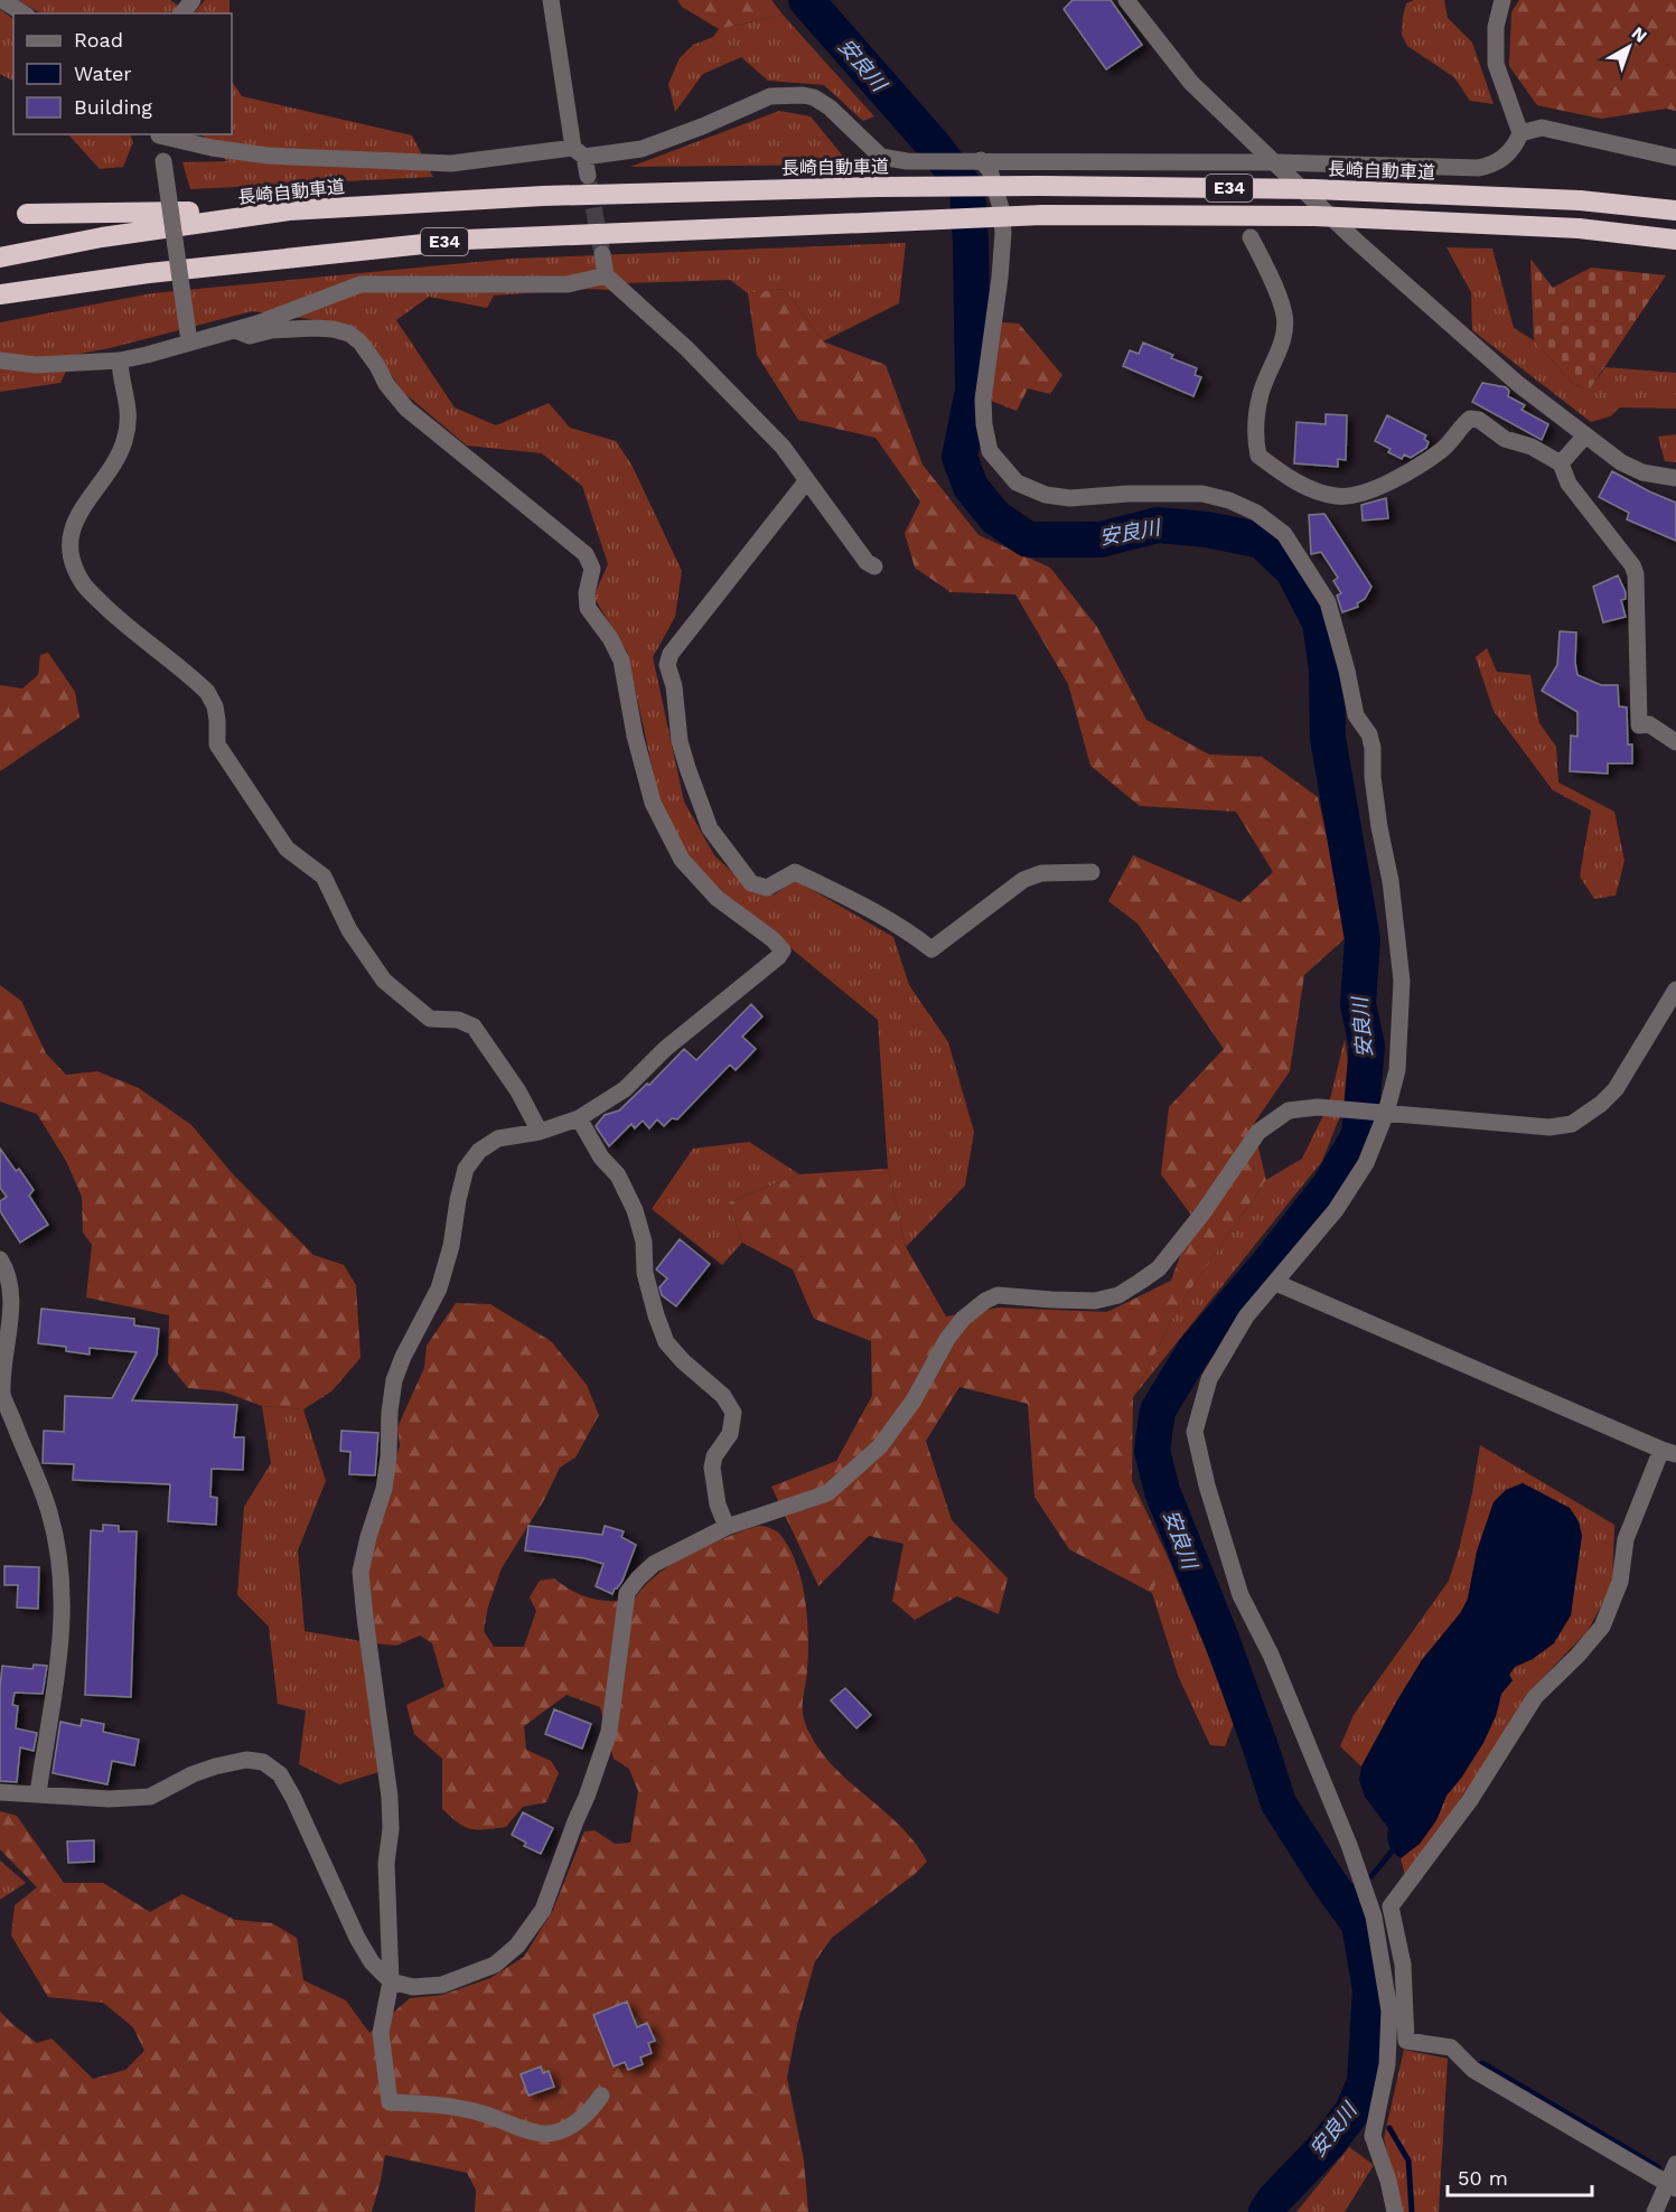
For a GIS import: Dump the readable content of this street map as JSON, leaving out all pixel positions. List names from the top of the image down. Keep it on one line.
{"streets":{"highway":["長崎自動車道","E34"]},"water":["安良川"],"legend":["Road","Water","Building"],"scale_bar":"50 m","north":"top right"}
